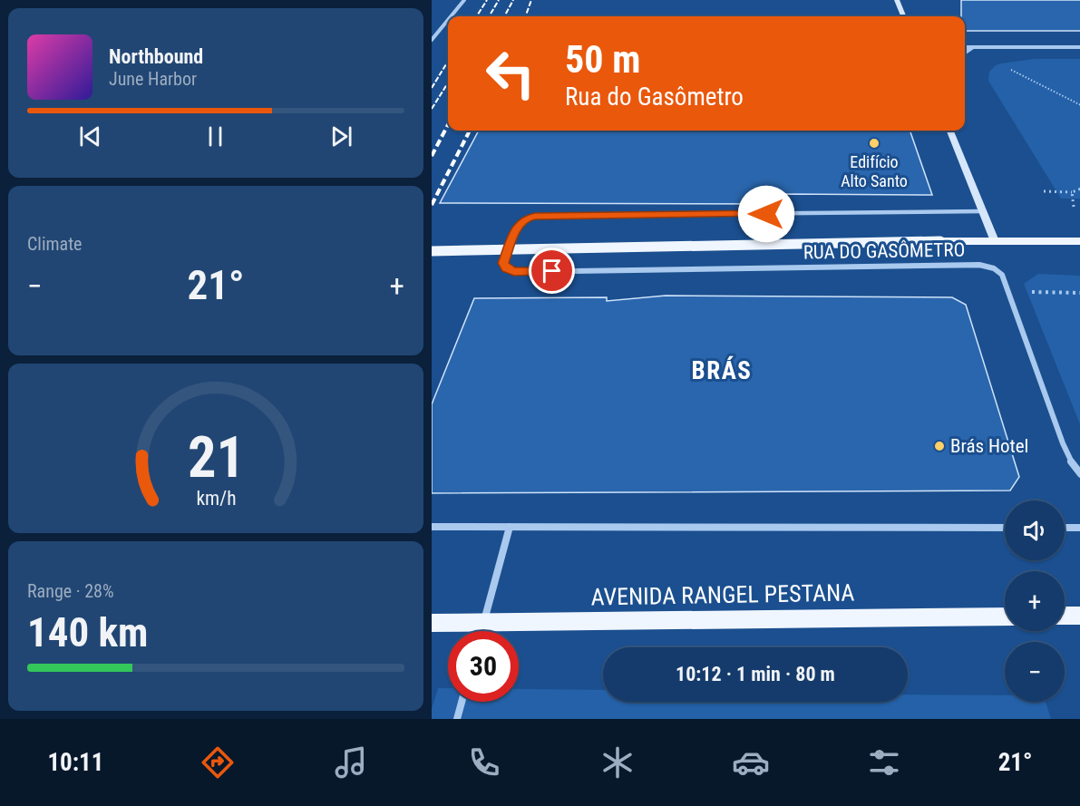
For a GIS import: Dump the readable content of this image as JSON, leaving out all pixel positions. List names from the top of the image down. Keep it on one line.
{"streets":{"main road":["AVENIDA RANGEL PESTANA"],"street":["RUA DO GASÔMETRO"]},"districts":["BRÁS"],"places":["Edifício Alto Santo","Brás Hotel"],"page":{"turn":["50 m","Rua do Gasômetro"],"song":["Northbound","June Harbor"],"tile":["Climate",["Range · 28%","140 km"]],"heat":["−","21°","+"],"map_buttons":["+","−"],"limit":"30","trip":"10:12 · 1 min · 80 m","tabs":["10:11","21°"],"gauge":["21","km/h"]}}
